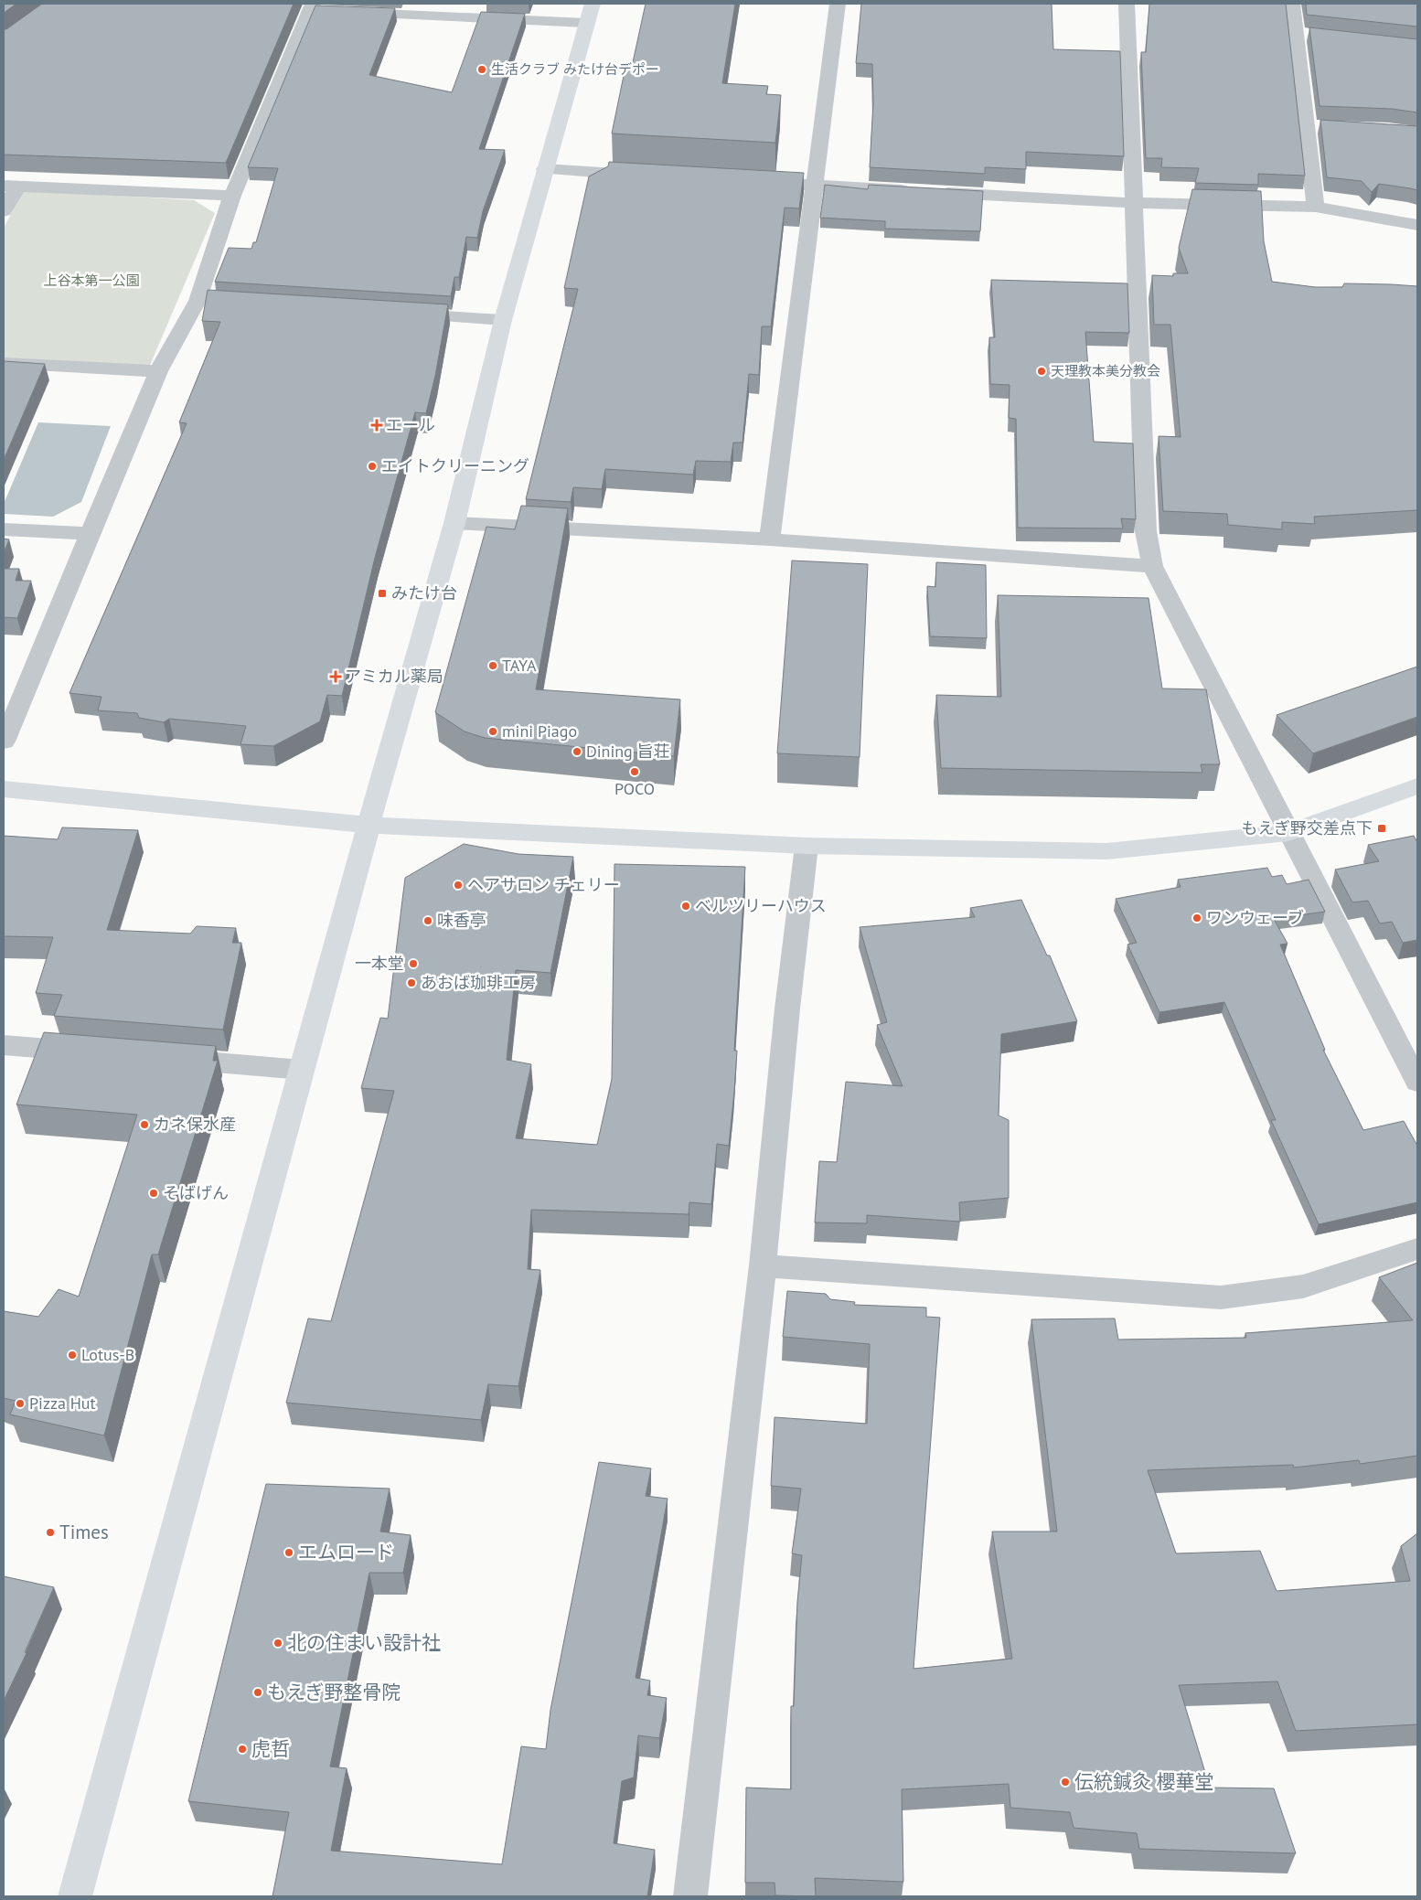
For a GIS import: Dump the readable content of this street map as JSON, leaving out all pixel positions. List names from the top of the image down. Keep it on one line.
{"parks":["上谷本第一公園"],"places":{"other":["生活クラブ みたけ台デポー","天理教本美分教会","エイトクリーニング","TAYA","mini Piago","Dining 旨荘","POCO","ヘアサロン チェリー","ベルツリーハウス","ワンウェーブ","味香亭","一本堂","あおば珈琲工房","カネ保水産","そばげん","Lotus-B","Pizza Hut","Times","エムロード","北の住まい設計社","もえぎ野整骨院","虎哲","伝統鍼灸 櫻華堂"],"health":["エール","アミカル薬局"],"transit":["みたけ台","もえぎ野交差点下"]}}
